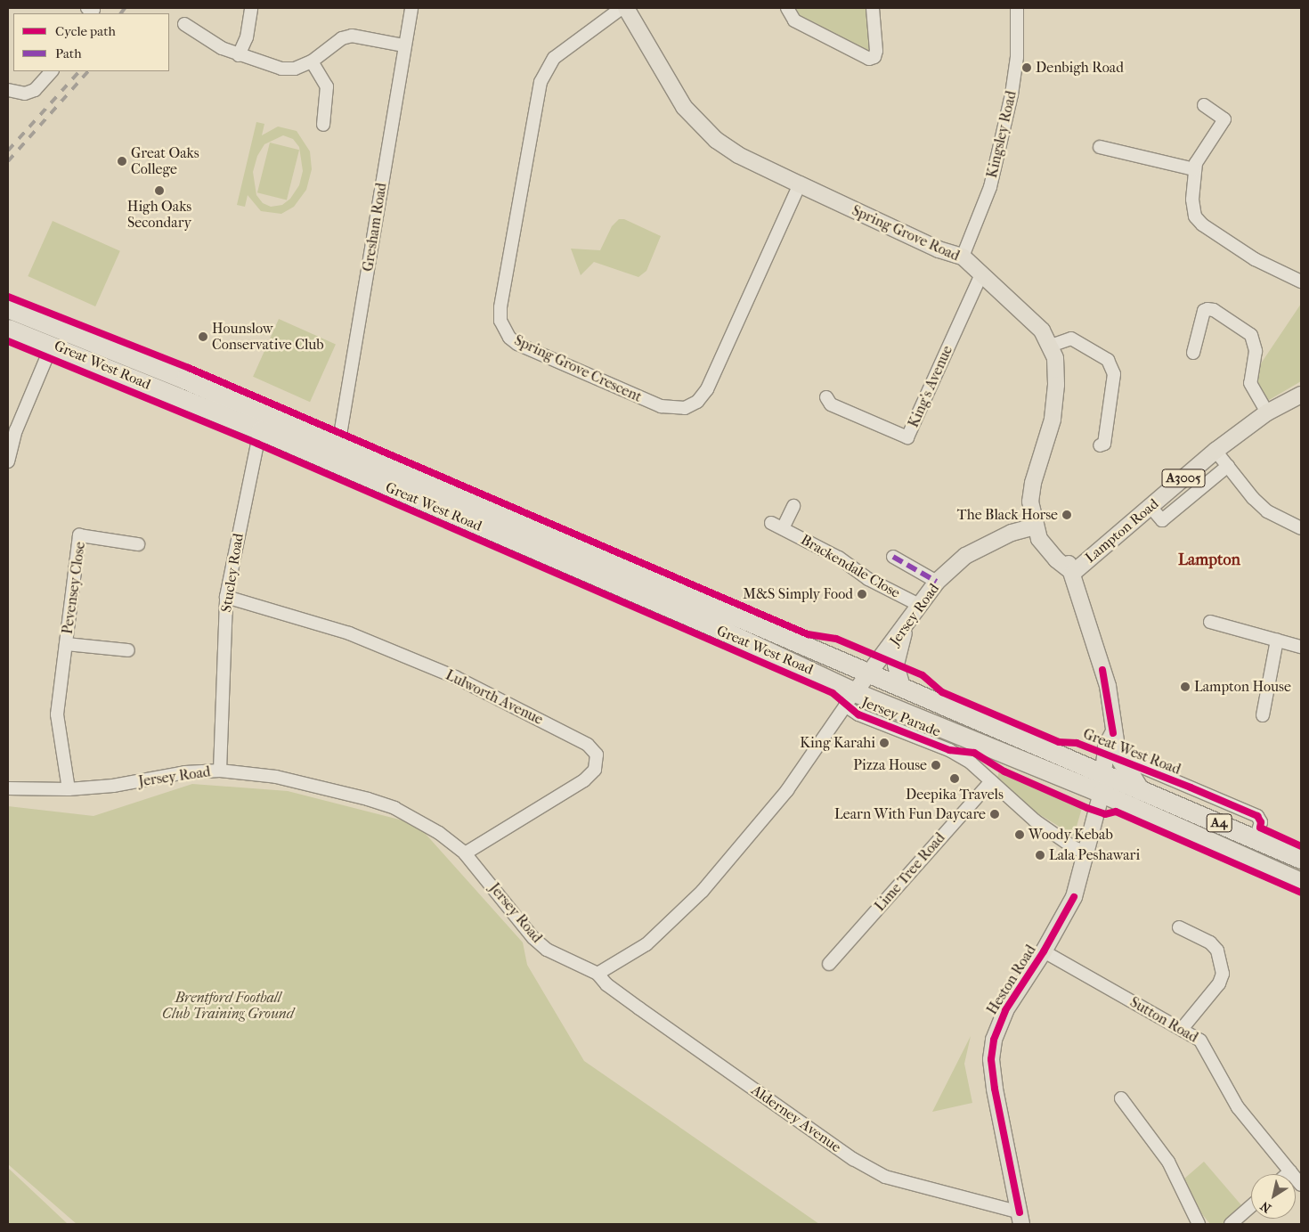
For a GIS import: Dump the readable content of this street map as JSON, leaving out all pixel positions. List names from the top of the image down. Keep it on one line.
{"streets":{"highway":["Great West Road","A4"],"main road":["Spring Grove Road","A3005","Lampton Road","Jersey Road","Heston Road"],"street":["Kingsley Road","Gresham Road","Spring Grove Crescent","King's Avenue","Brackendale Close","Stucley Road","Pevensey Close","Lulworth Avenue","Jersey Parade","Lime Tree Road","Sutton Road","Alderney Avenue"]},"crossings":[["Kingsley Road","Spring Grove Road"],["Gresham Road","Great West Road"],["Spring Grove Road","Spring Grove Crescent"],["Spring Grove Road","King's Avenue"],["Spring Grove Road","Jersey Road"],["Great West Road","Stucley Road"],["Great West Road","Jersey Road"],["Great West Road","Jersey Parade"],["Great West Road","Heston Road"],["Brackendale Close","Jersey Road"],["Stucley Road","Jersey Road"],["Stucley Road","Lulworth Avenue"],["Pevensey Close","Jersey Road"],["Jersey Road","Lulworth Avenue"],["Jersey Road","Alderney Avenue"],["Jersey Parade","Lime Tree Road"],["Jersey Parade","Heston Road"],["Heston Road","Sutton Road"],["Heston Road","Alderney Avenue"]],"districts":["Lampton"],"parks":["Brentford Football Club Training Ground"],"places":["Denbigh Road","Great Oaks College","High Oaks Secondary","Hounslow Conservative Club","The Black Horse","M&S Simply Food","Lampton House","King Karahi","Pizza House","Deepika Travels","Learn With Fun Daycare","Woody Kebab","Lala Peshawari"],"legend":["Cycle path","Path"],"north":"bottom left"}
